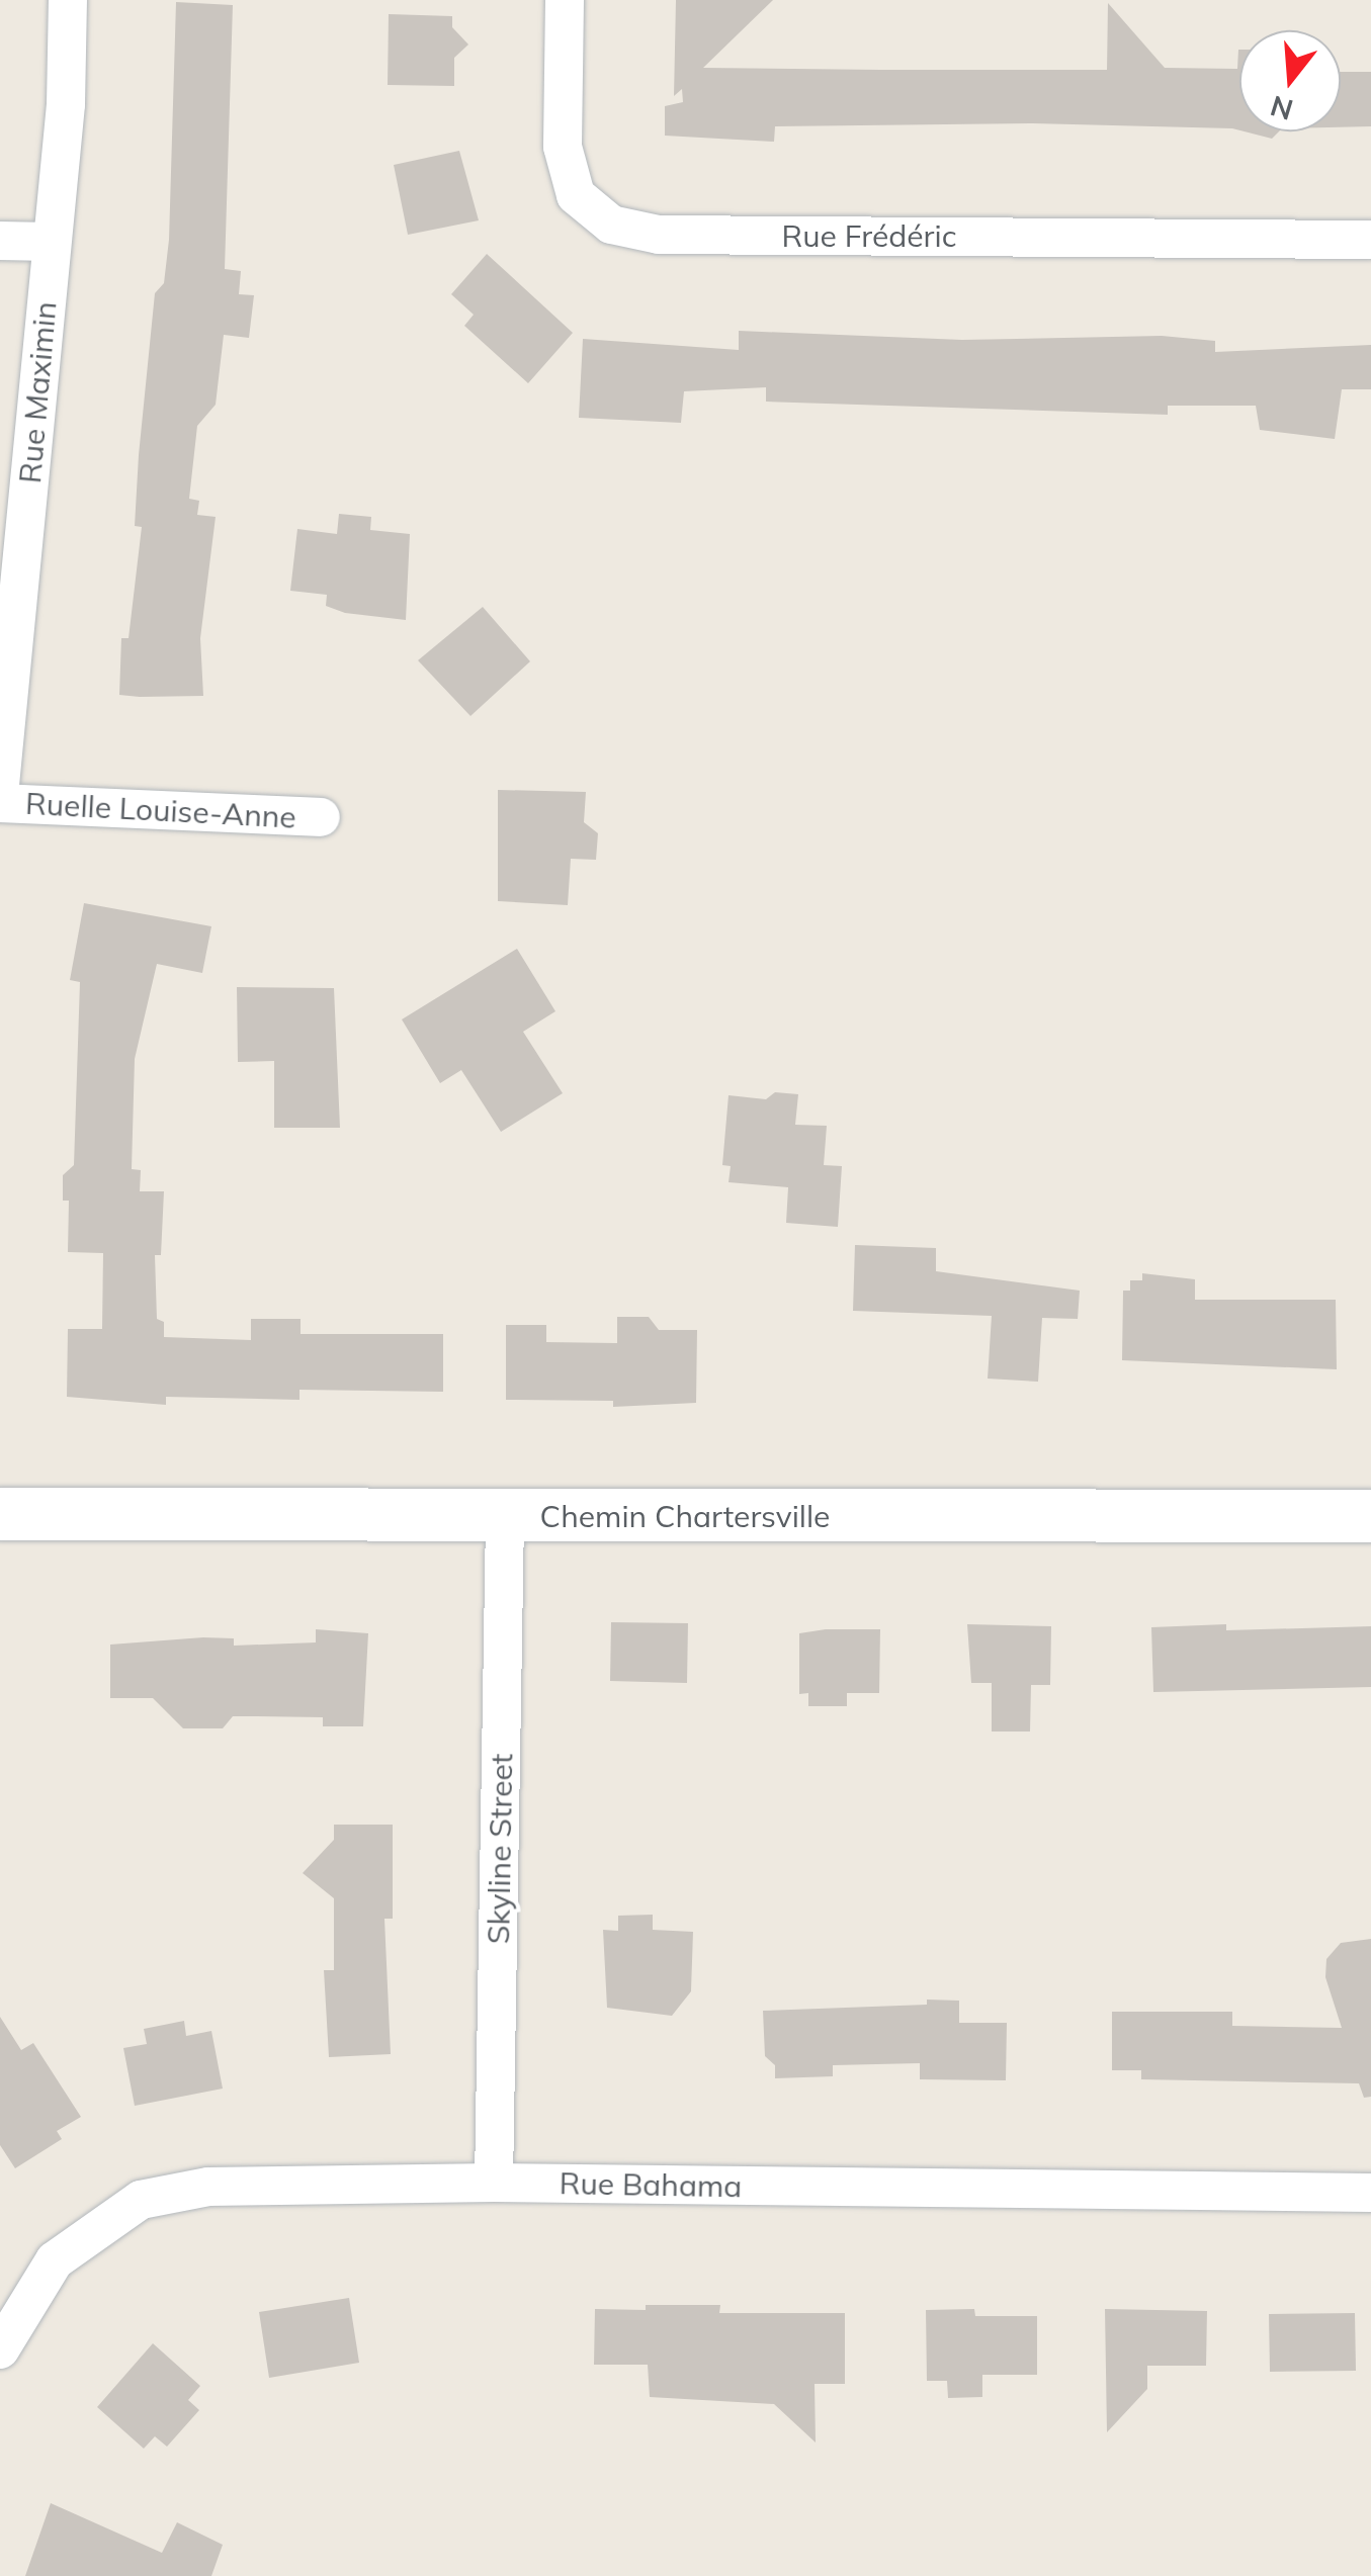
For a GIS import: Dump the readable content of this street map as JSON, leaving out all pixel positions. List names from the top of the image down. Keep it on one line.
{"streets":{"street":["Rue Frédéric","Rue Maximin","Ruelle Louise-Anne","Chemin Chartersville","Skyline Street","Rue Bahama"]},"crossings":[["Chemin Chartersville","Skyline Street"],["Skyline Street","Rue Bahama"]],"north":"bottom"}
